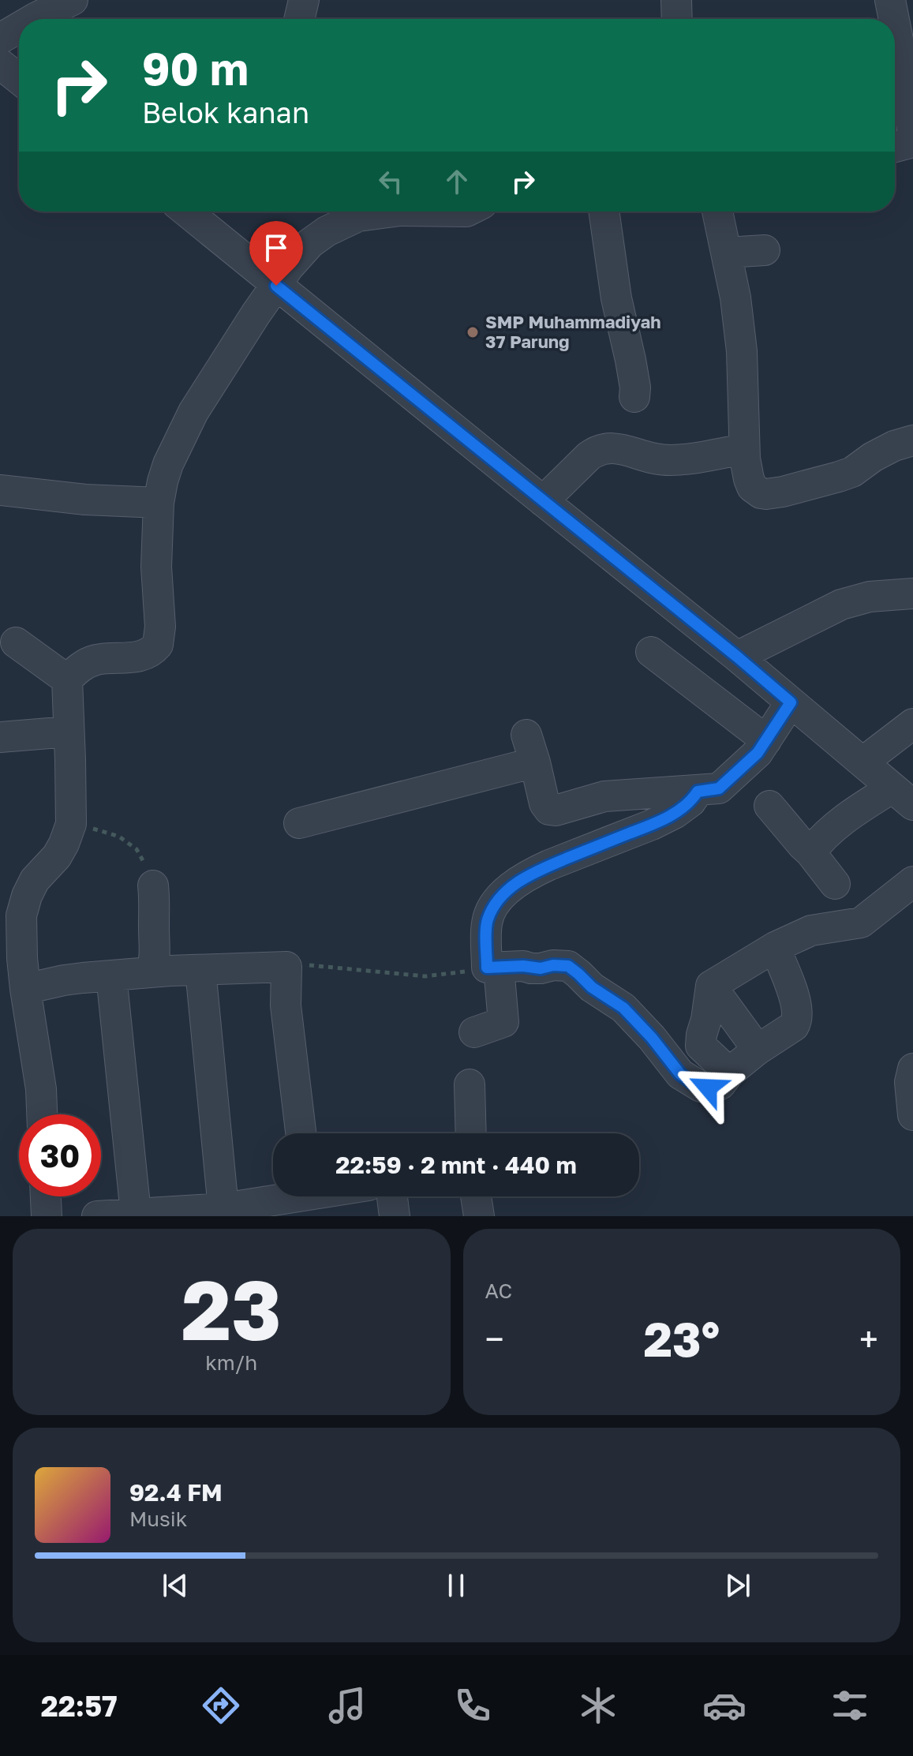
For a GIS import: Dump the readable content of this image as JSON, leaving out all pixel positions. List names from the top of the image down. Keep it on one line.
{"places":["SMP Muhammadiyah 37 Parung"],"page":{"turn":["90 m","Belok kanan"],"limit":"30","trip":"22:59 · 2 mnt · 440 m","tile":[["23","km/h"],"AC"],"heat":["−","23°","+"],"song":["92.4 FM","Musik"],"tabs":"22:57"}}
